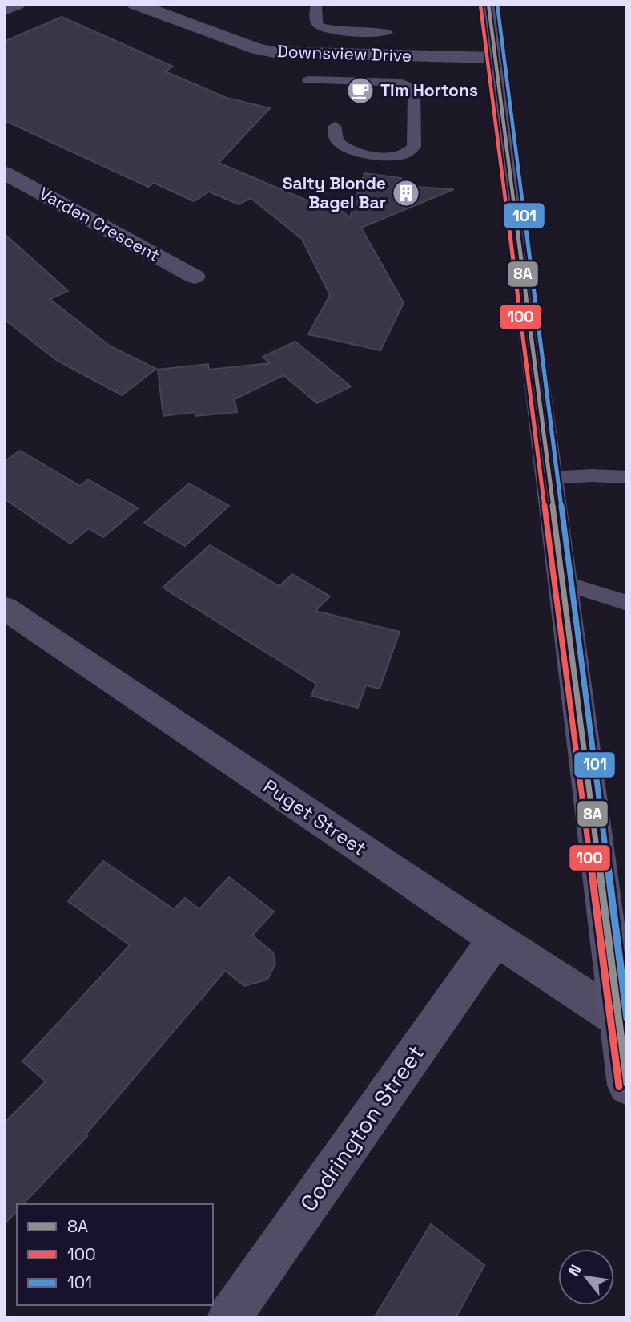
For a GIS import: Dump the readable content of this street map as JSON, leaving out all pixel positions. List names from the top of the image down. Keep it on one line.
{"streets":{"street":["Downsview Drive","Varden Crescent","Puget Street","Codrington Street"]},"crossings":[["Puget Street","Codrington Street"]],"places":{"cafe":["Tim Hortons"],"building":["Salty Blonde Bagel Bar"]},"lines":["transit line 8A","transit line 101","transit line 100"],"legend":["8A","100","101"],"north":"top left"}
